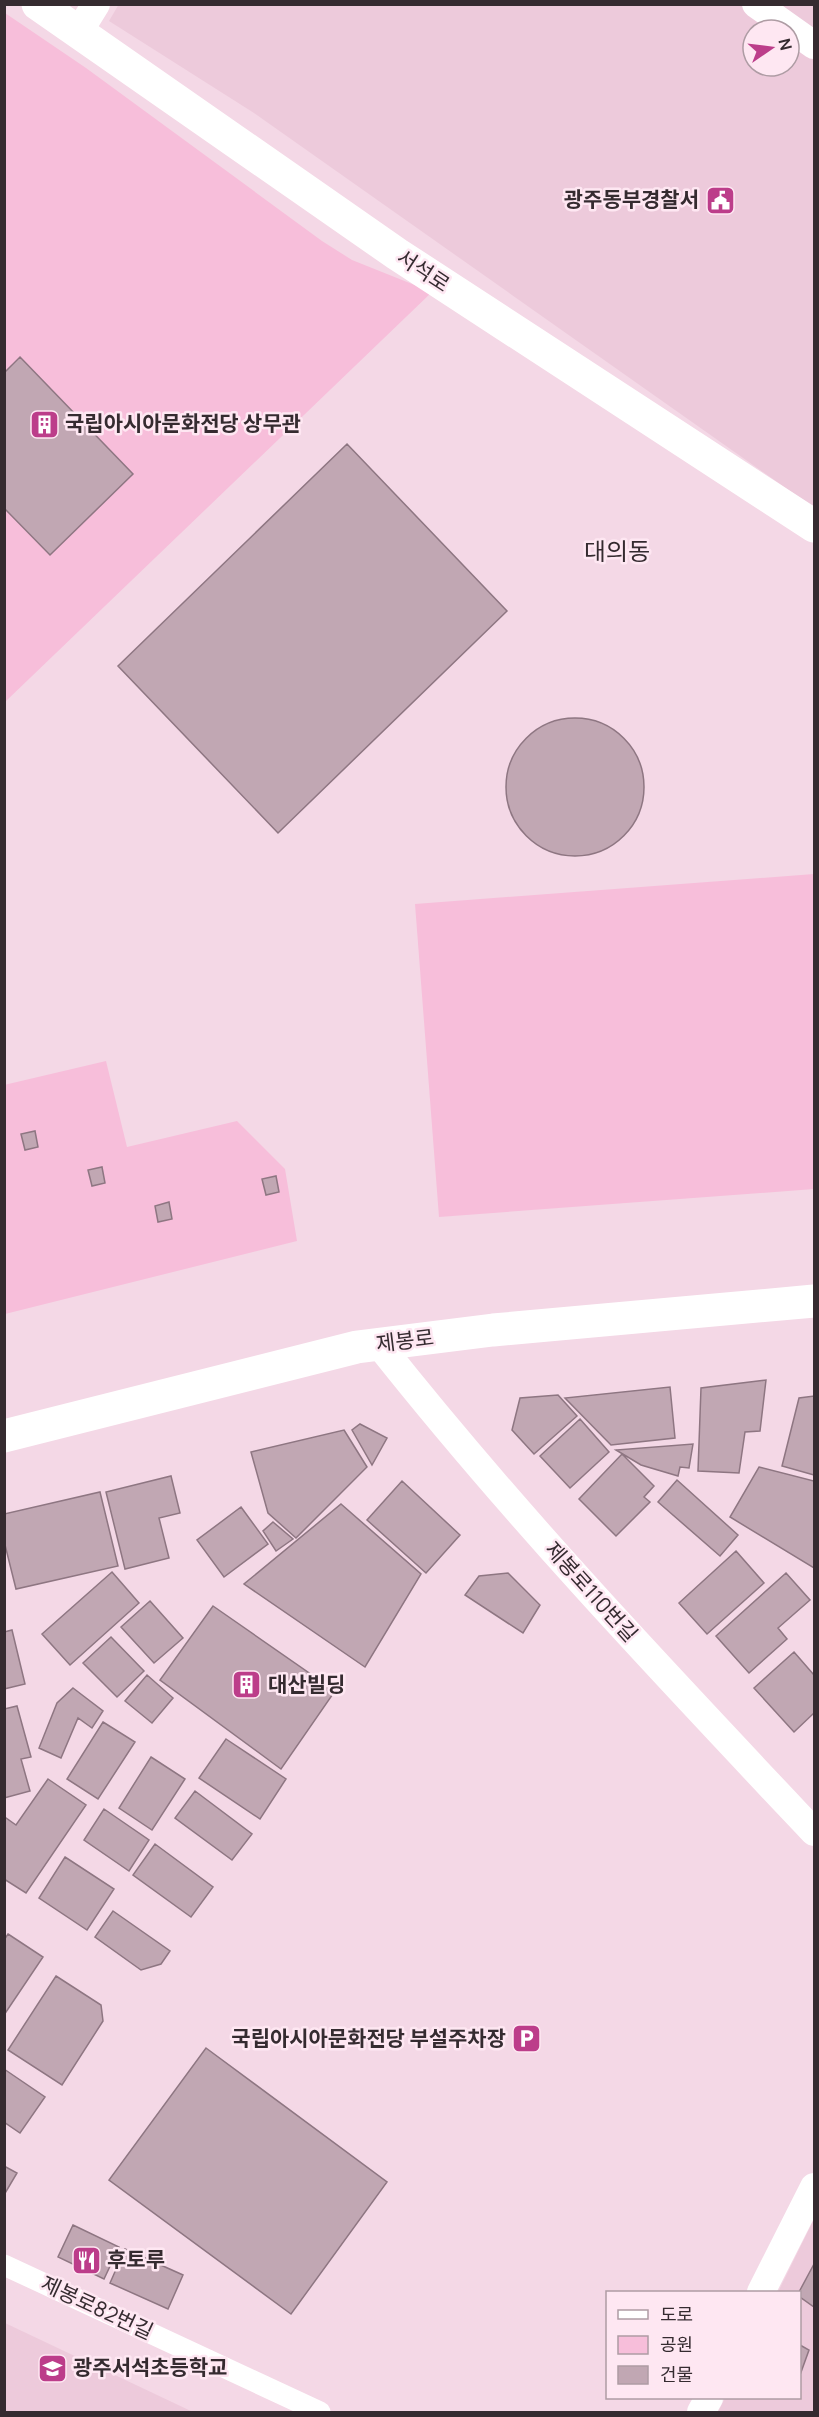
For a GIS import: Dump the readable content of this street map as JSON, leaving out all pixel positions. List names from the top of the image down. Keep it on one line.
{"streets":{"street":["서석로","제봉로","제봉로110번길","제봉로82번길"]},"crossings":[["제봉로","제봉로110번길"]],"districts":["대의동"],"places":{"public building":["광주동부경찰서"],"building":["국립아시아문화전당 상무관","대산빌딩"],"parking":["국립아시아문화전당 부설주차장"],"restaurant":["후토루"],"school or university":["광주서석초등학교"]},"legend":["도로","공원","건물"],"north":"right"}
